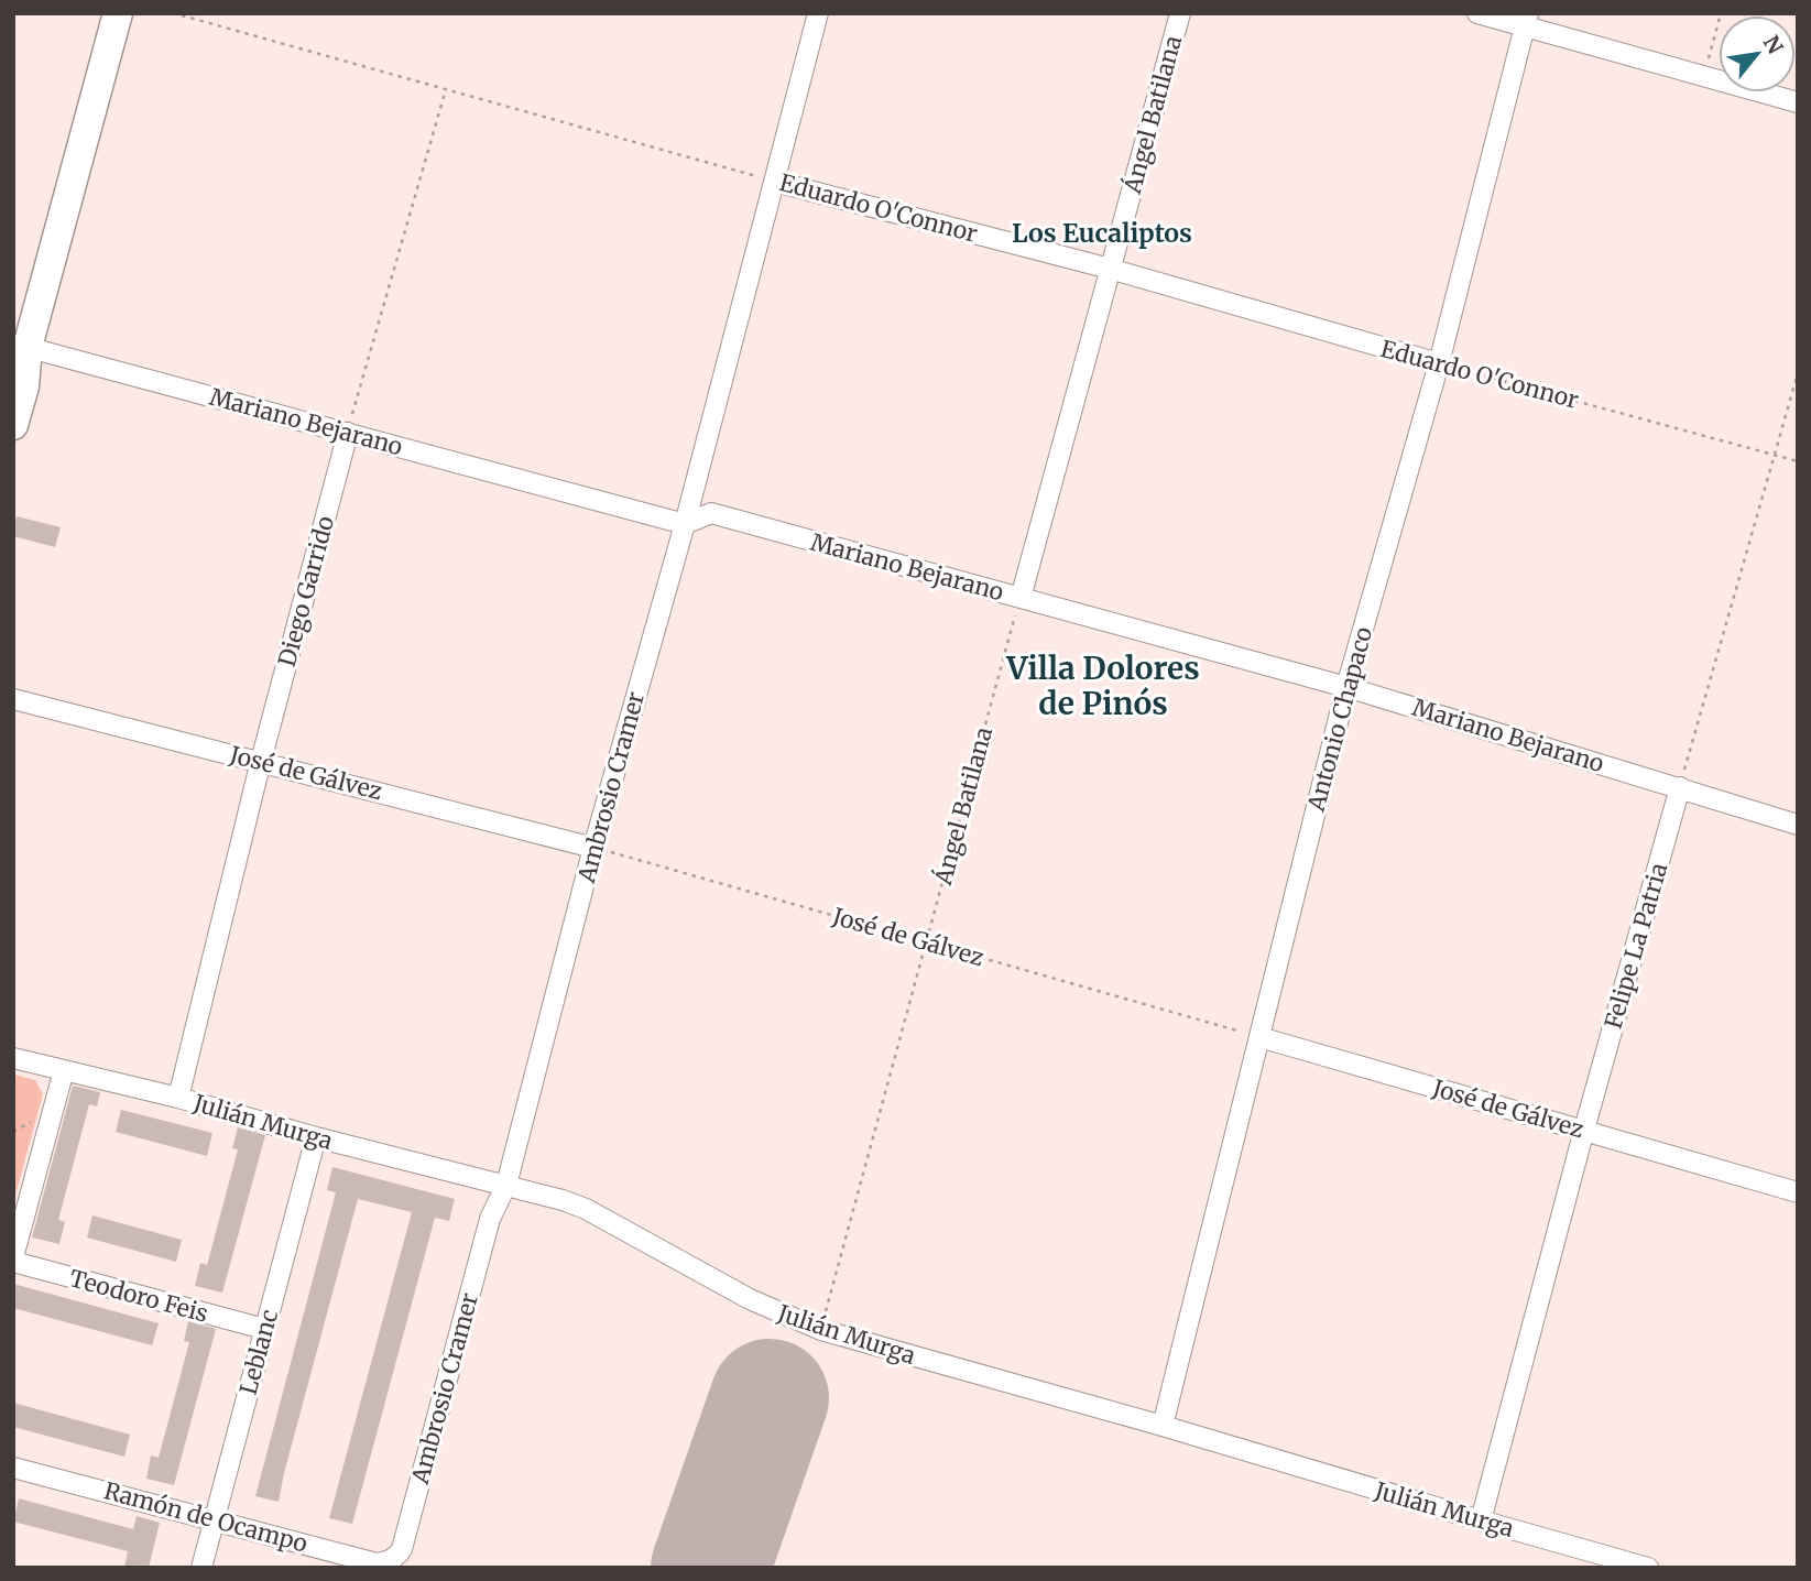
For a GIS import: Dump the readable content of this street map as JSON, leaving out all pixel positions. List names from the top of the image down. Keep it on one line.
{"streets":{"street":["Ángel Batilana","Eduardo O'Connor","Mariano Bejarano","Diego Garrido","Antonio Chapaco","José de Gálvez","Ambrosio Cramer","Felipe La Patria","Julián Murga","Teodoro Feis","Leblanc","Ramón de Ocampo"]},"crossings":[["Ángel Batilana","Eduardo O'Connor"],["Ángel Batilana","Mariano Bejarano"],["Ángel Batilana","José de Gálvez"],["Ángel Batilana","Julián Murga"],["Eduardo O'Connor","Antonio Chapaco"],["Eduardo O'Connor","Ambrosio Cramer"],["Mariano Bejarano","Diego Garrido"],["Mariano Bejarano","Antonio Chapaco"],["Mariano Bejarano","Ambrosio Cramer"],["Mariano Bejarano","Felipe La Patria"],["Diego Garrido","José de Gálvez"],["Diego Garrido","Julián Murga"],["Antonio Chapaco","José de Gálvez"],["Antonio Chapaco","Julián Murga"],["José de Gálvez","Ambrosio Cramer"],["José de Gálvez","Felipe La Patria"],["Ambrosio Cramer","Julián Murga"],["Ambrosio Cramer","Ramón de Ocampo"],["Felipe La Patria","Julián Murga"],["Julián Murga","Leblanc"],["Teodoro Feis","Leblanc"],["Leblanc","Ramón de Ocampo"]],"districts":["Los Eucaliptos","Villa Dolores de Pinós"],"north":"top right"}
